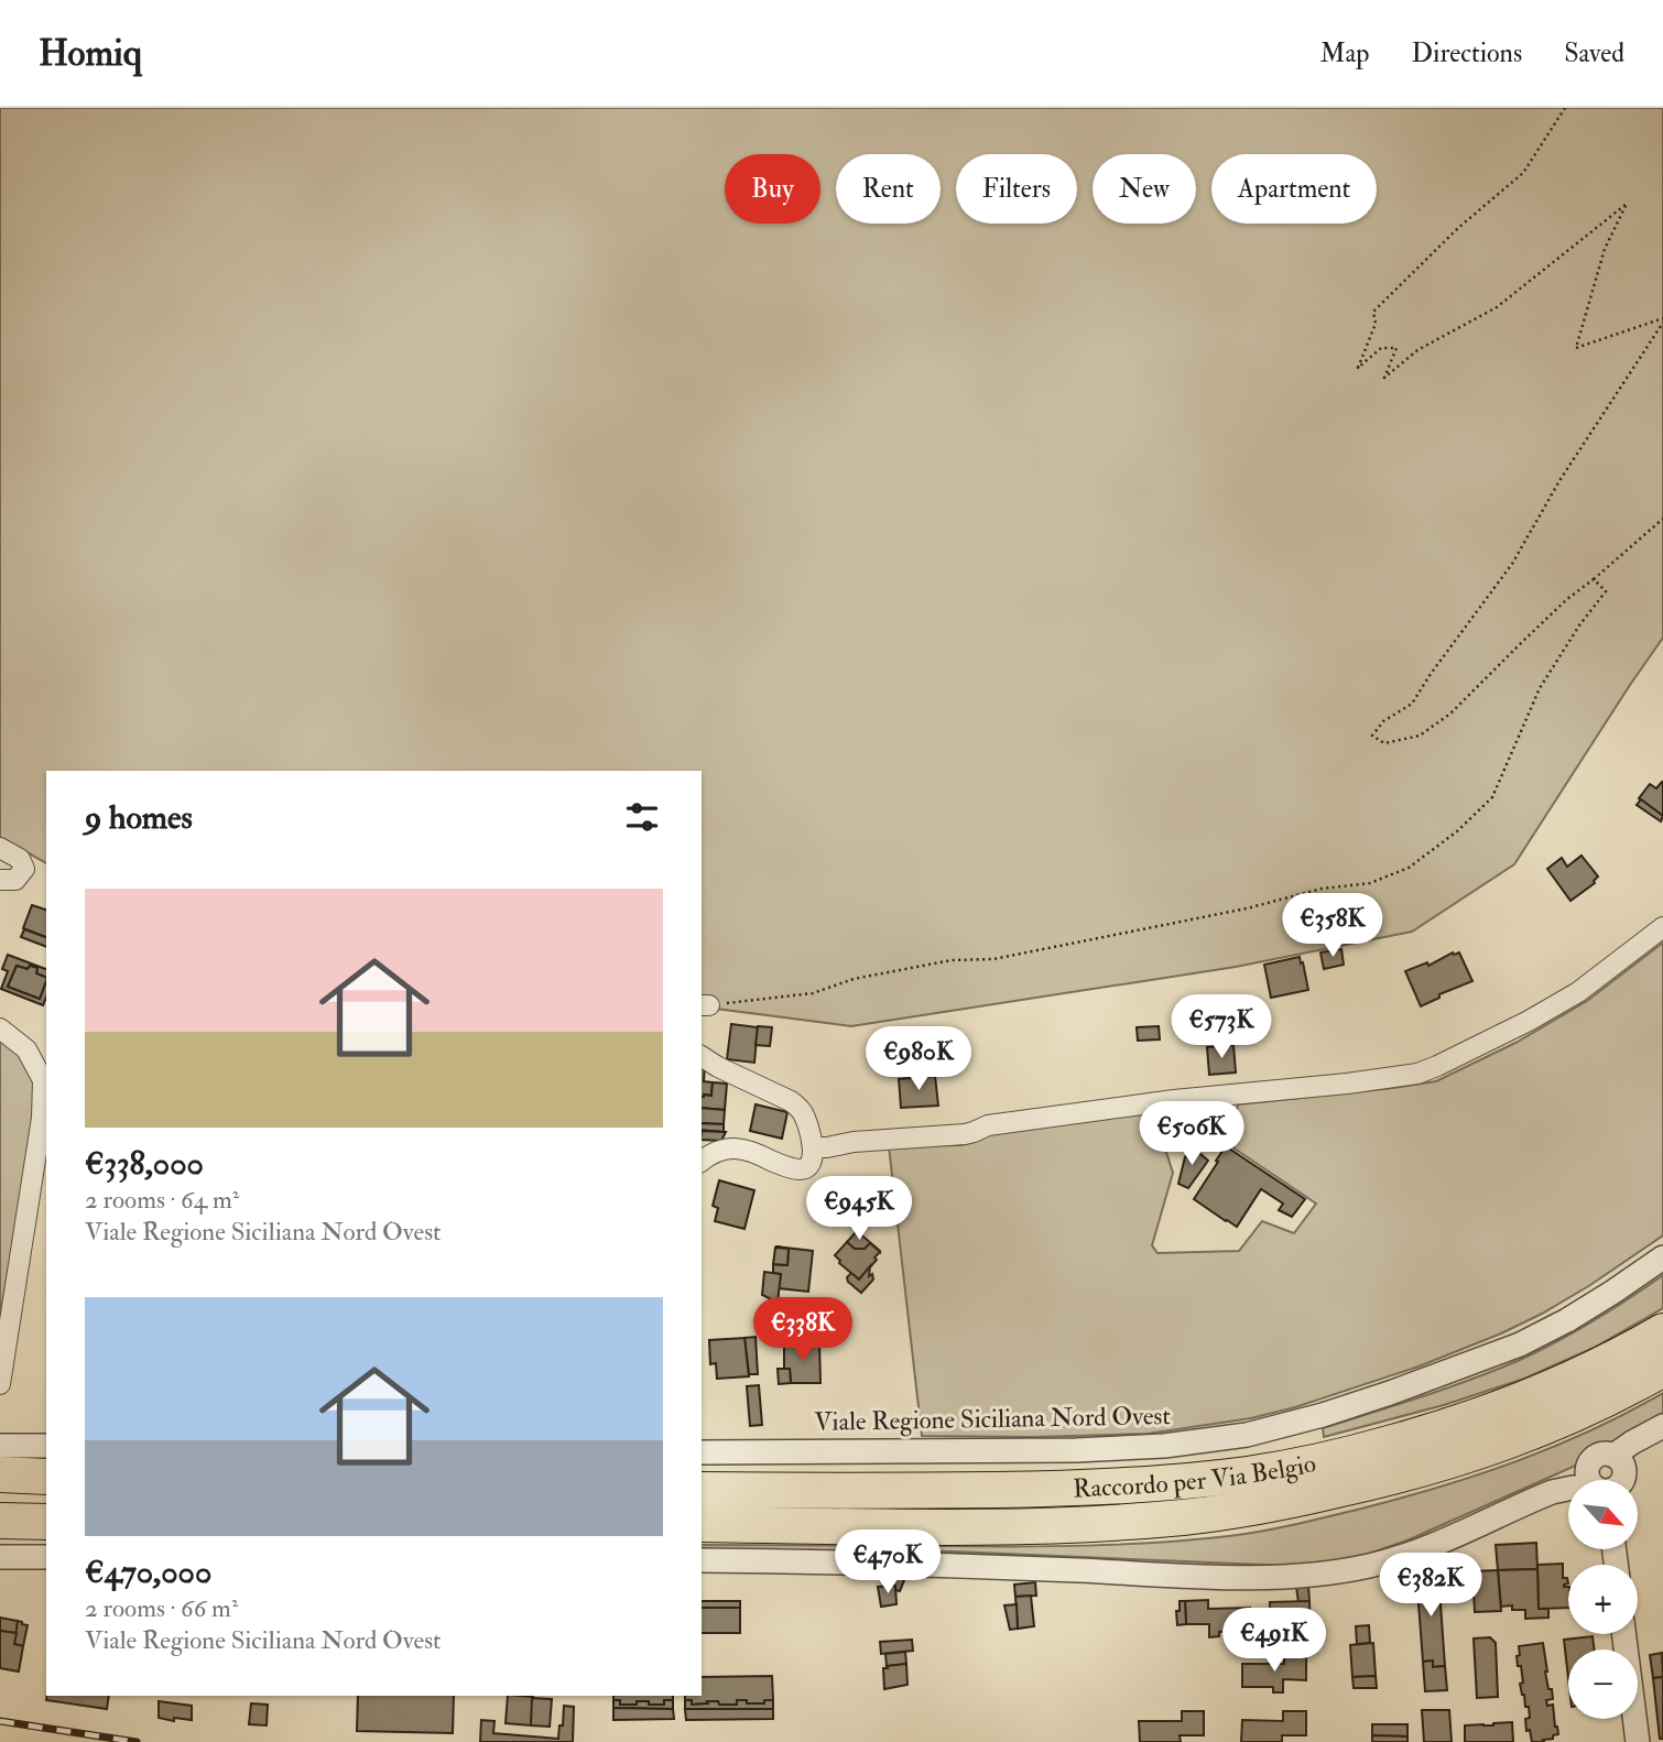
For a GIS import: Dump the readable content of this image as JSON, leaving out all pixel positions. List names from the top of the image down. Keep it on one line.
{"streets":{"highway":["Raccordo per Via Belgio"],"street":["Viale Regione Siciliana Nord Ovest"]},"north":"bottom right","page":{"header":"Homiq","nav":["Map","Directions","Saved"],"chip":["Buy","Rent","Filters","New","Apartment"],"heading":"9 homes","list":[{"name":"€338,000","note":"2 rooms · 64 m² · Viale Regione Siciliana Nord Ovest"},{"name":"€470,000","note":"2 rooms · 66 m² · Viale Regione Siciliana Nord Ovest"}],"price":["€358K","€573K","€980K","€506K","€945K","€338K","€470K","€382K","€491K"],"map_buttons":["+","−"]}}
